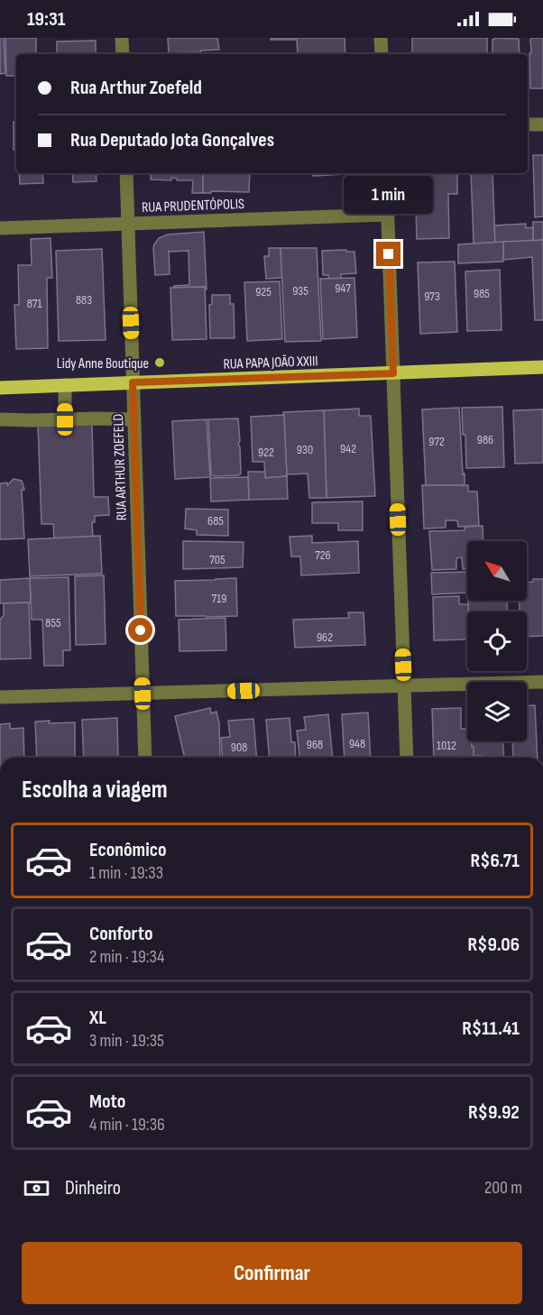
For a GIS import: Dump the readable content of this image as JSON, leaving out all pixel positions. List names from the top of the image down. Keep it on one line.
{"streets":{"main road":["RUA PAPA JOÃO XXIII"],"street":["RUA PRUDENTÓPOLIS","RUA ARTHUR ZOEFELD"]},"crossings":[["RUA PRUDENTÓPOLIS","RUA ARTHUR ZOEFELD"],["RUA PAPA JOÃO XXIII","RUA ARTHUR ZOEFELD"]],"places":["Lidy Anne Boutique"],"house_numbers":["947","935","925","985","973","883","871","986","972","942","930","922","685","726","705","719","855","962","948","968","1012","908"],"north":"top left","page":{"status":"19:31","banner":["Rua Arthur Zoefeld","Rua Deputado Jota Gonçalves"],"bubble":"1 min","heading":"Escolha a viagem","list":[{"name":"Econômico","note":"1 min · 19:33","value":"R$6.71"},{"name":"Conforto","note":"2 min · 19:34","value":"R$9.06"},{"name":"XL","note":"3 min · 19:35","value":"R$11.41"},{"name":"Moto","note":"4 min · 19:36","value":"R$9.92"}],"pay":["Dinheiro","200 m"],"buttons":"Confirmar"}}
